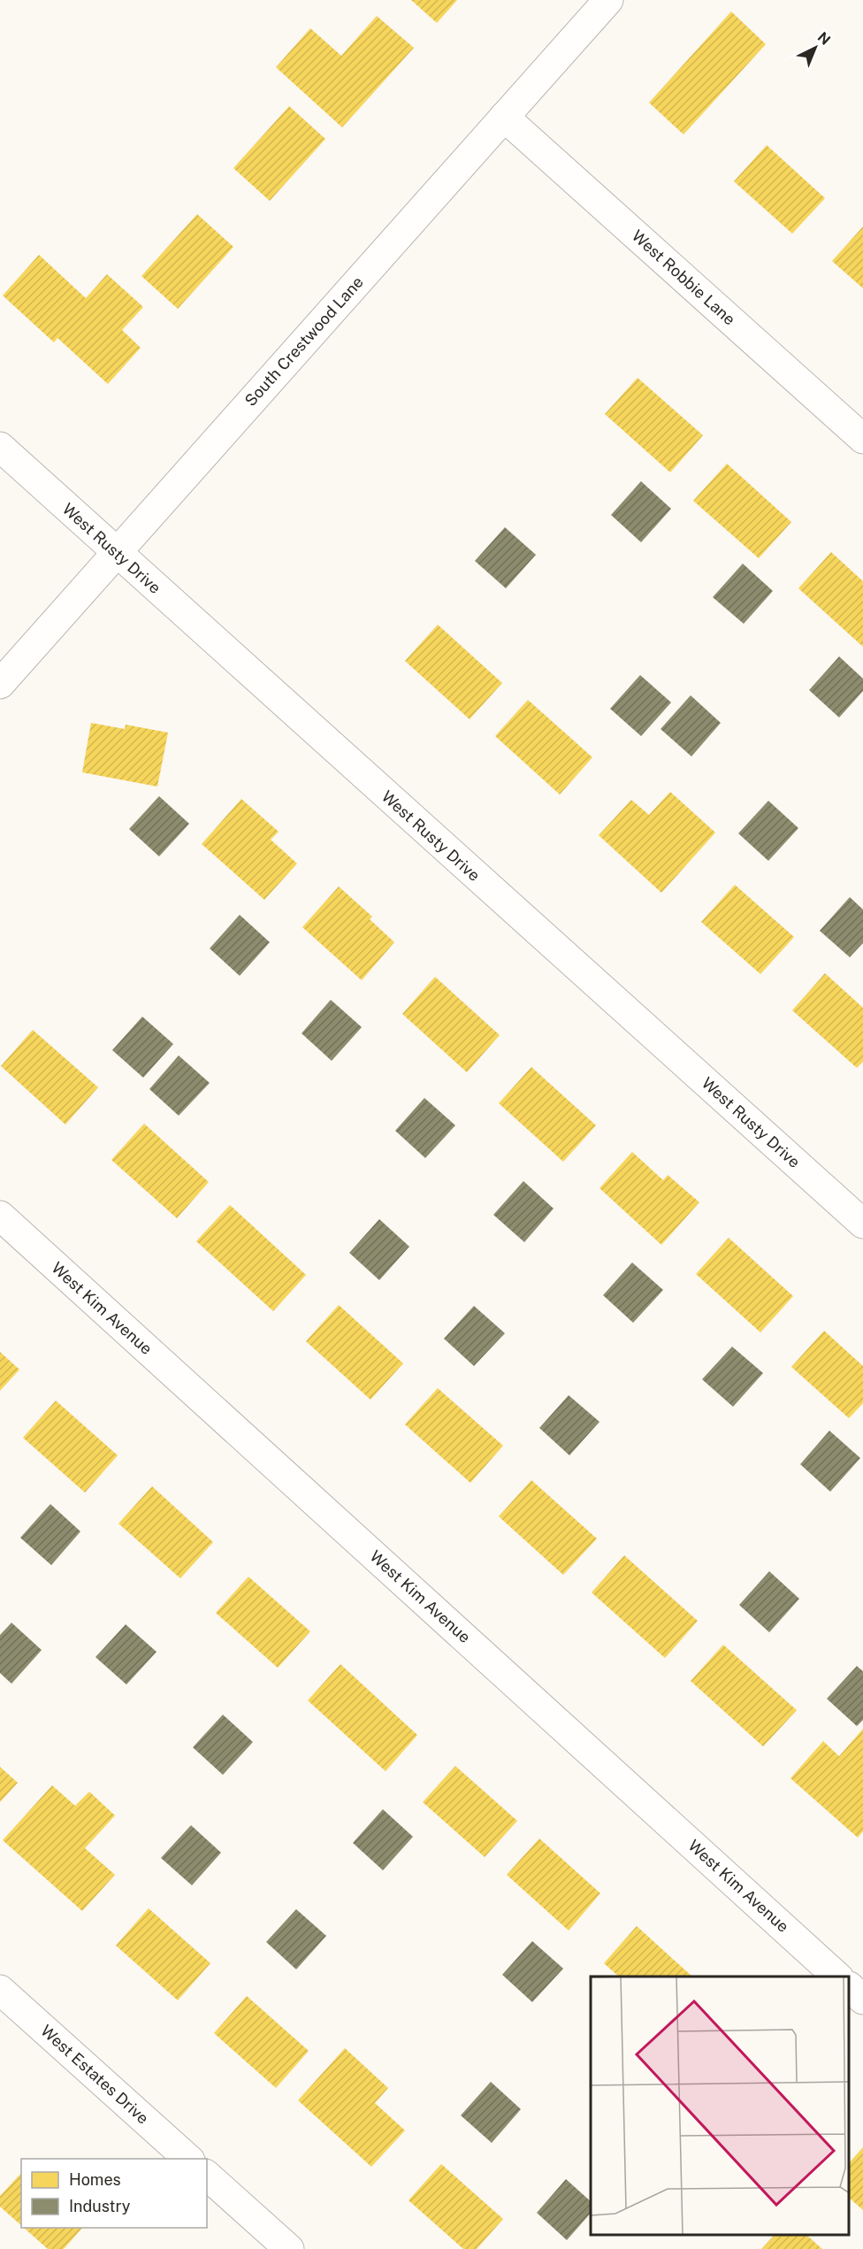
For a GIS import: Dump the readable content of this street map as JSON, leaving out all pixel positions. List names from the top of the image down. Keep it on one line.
{"streets":{"street":["West Robbie Lane","South Crestwood Lane","West Rusty Drive","West Kim Avenue","West Estates Drive"]},"crossings":[["West Robbie Lane","South Crestwood Lane"],["South Crestwood Lane","West Rusty Drive"]],"legend":["Homes","Industry"],"north":"top right"}
